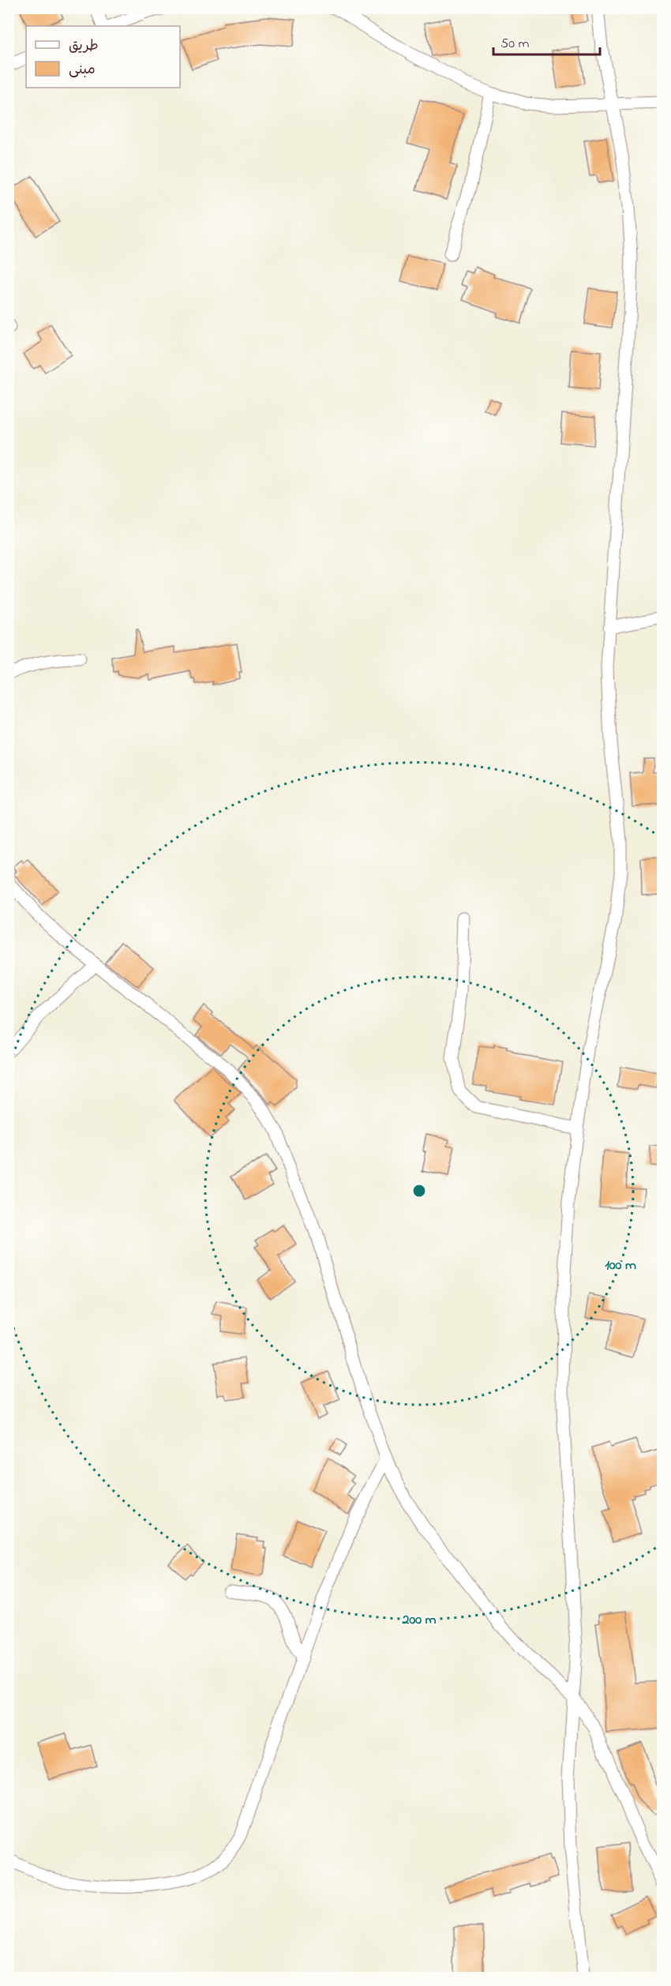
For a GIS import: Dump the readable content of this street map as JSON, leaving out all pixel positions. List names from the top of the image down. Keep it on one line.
{"legend":["طريق","مبنى"],"scale_bar":"50 m","rings":["100 m","200 m"]}
